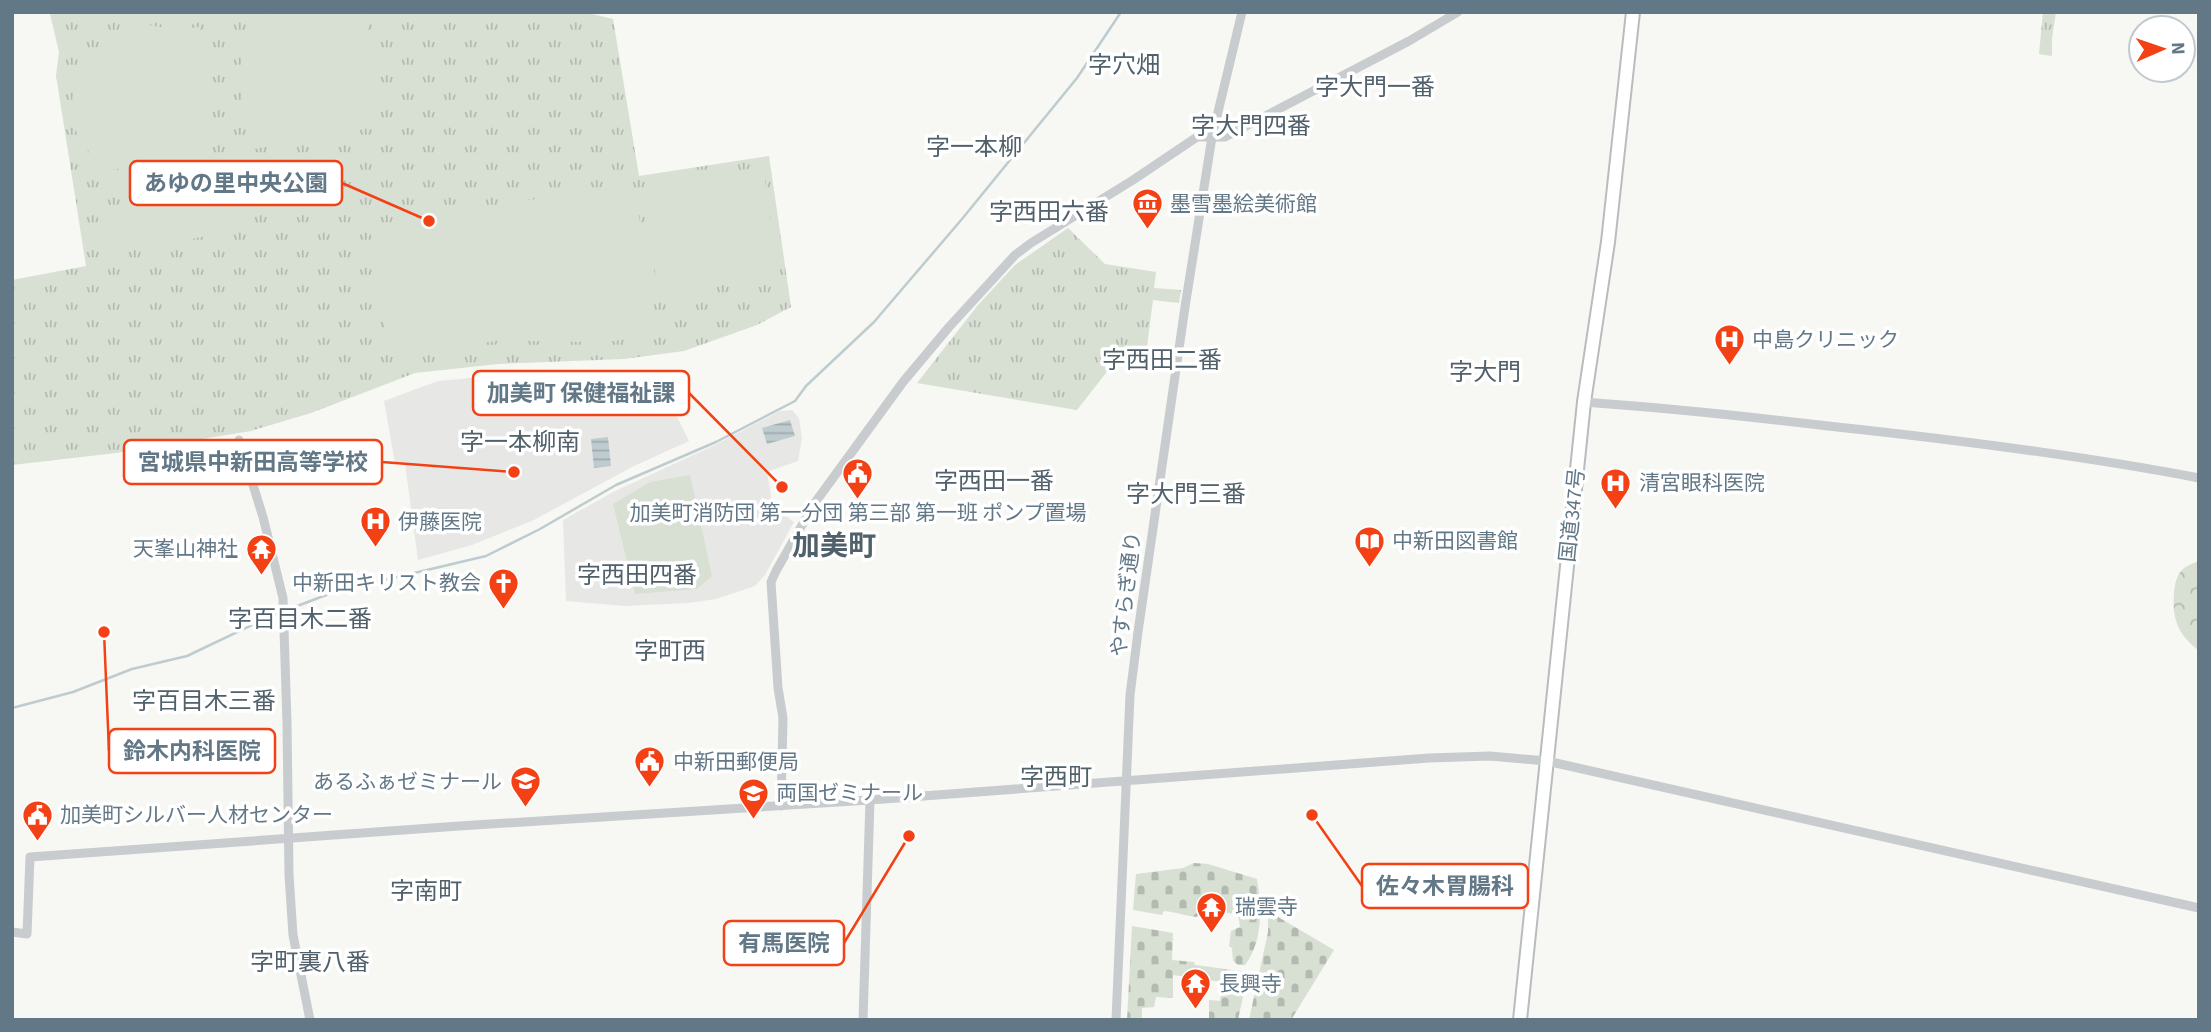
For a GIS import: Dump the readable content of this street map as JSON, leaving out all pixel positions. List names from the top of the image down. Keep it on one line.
{"streets":{"highway":["国道347号"],"street":["やすらぎ通り"]},"districts":["字穴畑","字大門一番","字大門四番","字一本柳","字西田六番","字西田二番","字大門","字一本柳南","字西田一番","字大門三番","加美町","字西田四番","字百目木二番","字町西","字百目木三番","字西町","字南町","字町裏八番"],"places":{"other":["あゆの里中央公園","宮城県中新田高等学校","加美町 保健福祉課","鈴木内科医院","佐々木胃腸科","有馬医院"],"museum":["墨雪墨絵美術館"],"hospital":["中島クリニック","清宮眼科医院","伊藤医院"],"public building":["加美町消防団 第一分団 第三部 第一班 ポンプ置場","中新田郵便局","加美町シルバー人材センター"],"library":["中新田図書館"],"temple":["天峯山神社","瑞雲寺","長興寺"],"church":["中新田キリスト教会"],"school or university":["あるふぁゼミナール","両国ゼミナール"]},"north":"right"}
